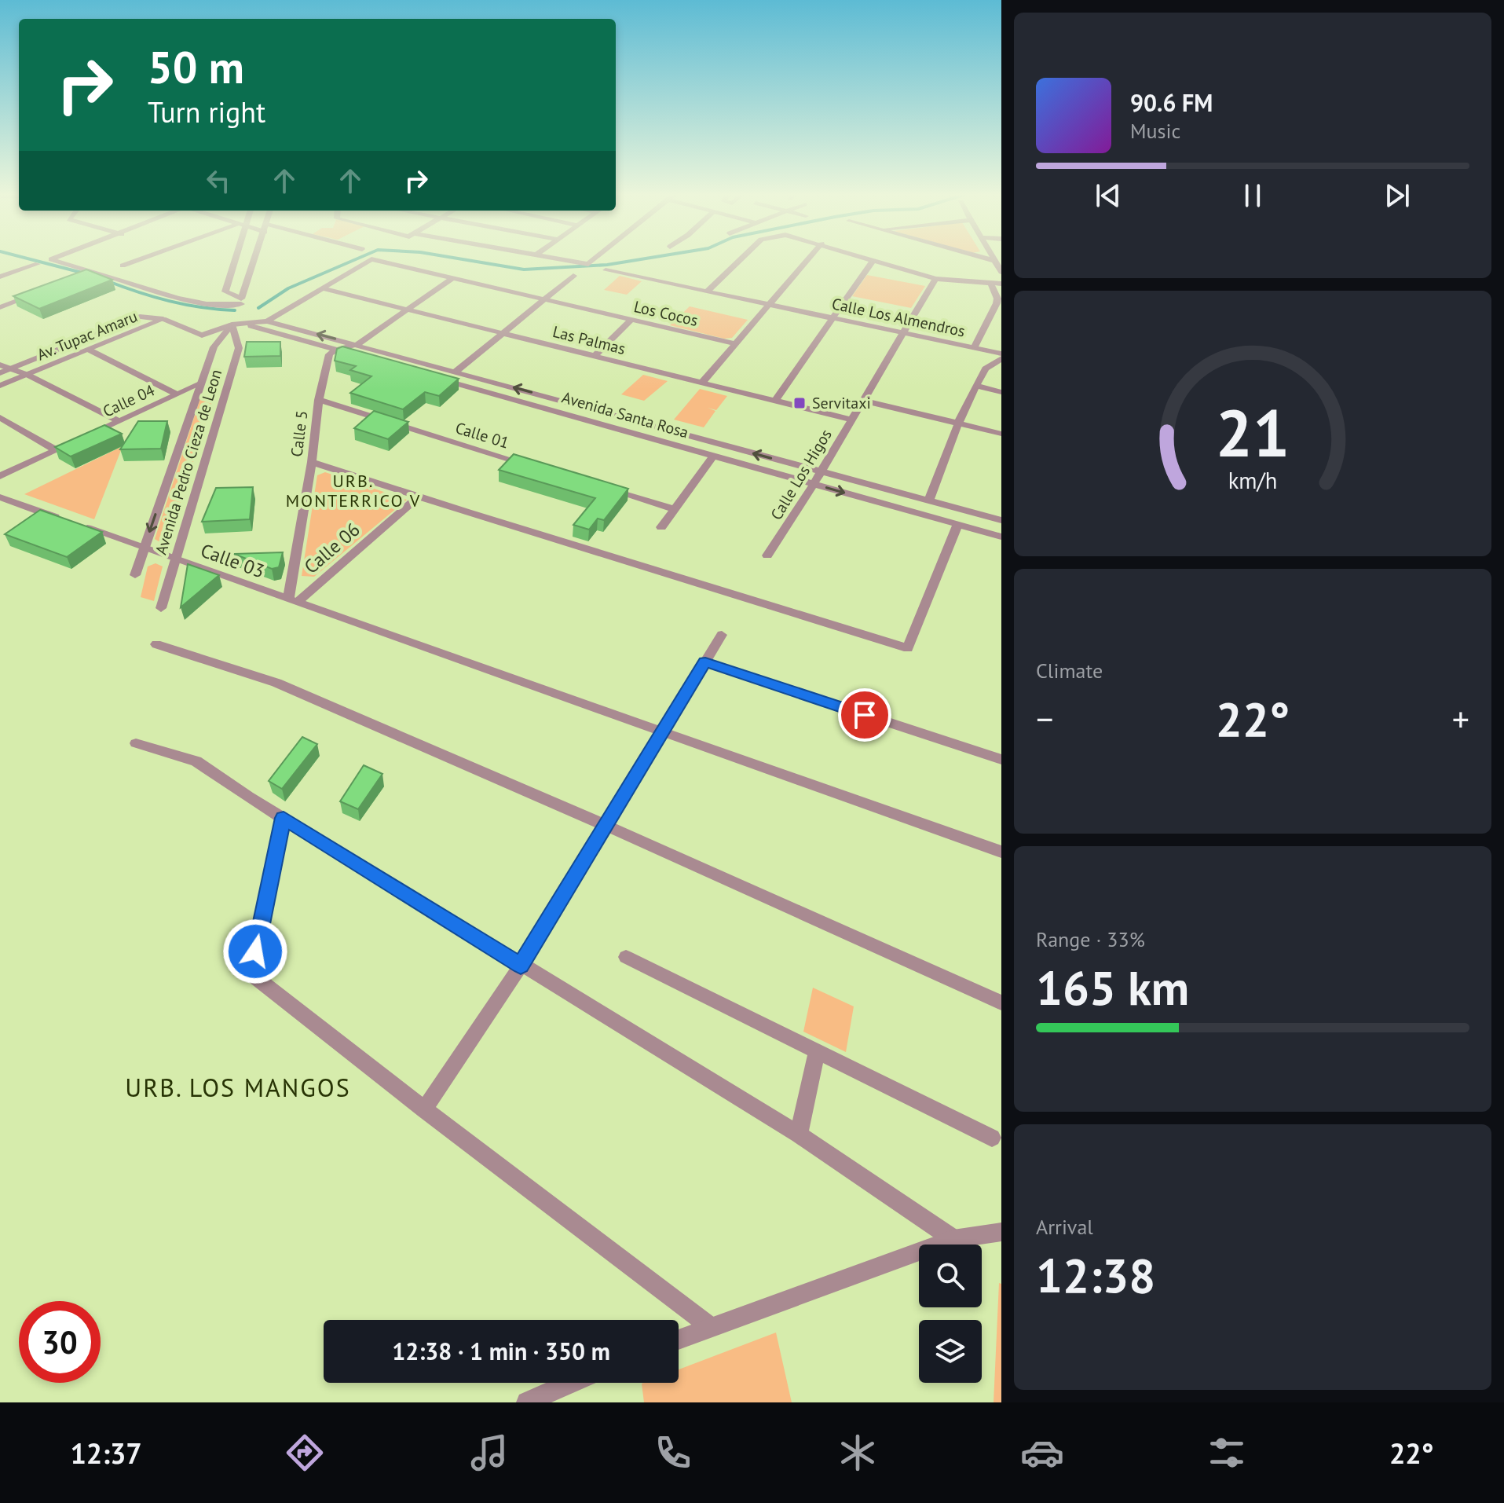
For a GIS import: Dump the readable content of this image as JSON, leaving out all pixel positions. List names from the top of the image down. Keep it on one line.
{"streets":{"street":["Los Cocos","Calle Los Almendros","Av. Tupac Amaru","Las Palmas","Calle 04","Avenida Santa Rosa","Calle 5","Calle 01","Avenida Pedro Cieza de Leon","Calle Los Higos","Calle 06","Calle 03"]},"crossings":[["Los Cocos","Las Palmas"],["Calle Los Almendros","Calle Los Higos"],["Av. Tupac Amaru","Avenida Santa Rosa"],["Las Palmas","Calle Los Higos"],["Calle 04","Avenida Pedro Cieza de Leon"],["Avenida Santa Rosa","Avenida Pedro Cieza de Leon"],["Avenida Santa Rosa","Calle Los Higos"],["Calle 5","Calle 01"],["Calle 5","Calle 06"],["Calle 5","Calle 03"],["Avenida Pedro Cieza de Leon","Calle 03"],["Calle 06","Calle 03"]],"districts":["URB. MONTERRICO V","URB. LOS MANGOS"],"places":{"transit":["Servitaxi"]},"page":{"turn":["50 m","Turn right"],"song":["90.6 FM","Music"],"tile":["Climate",["Range · 33%","165 km"],["Arrival","12:38"]],"heat":["−","22°","+"],"limit":"30","trip":"12:38 · 1 min · 350 m","tabs":["12:37","22°"],"gauge":["21","km/h"]}}
